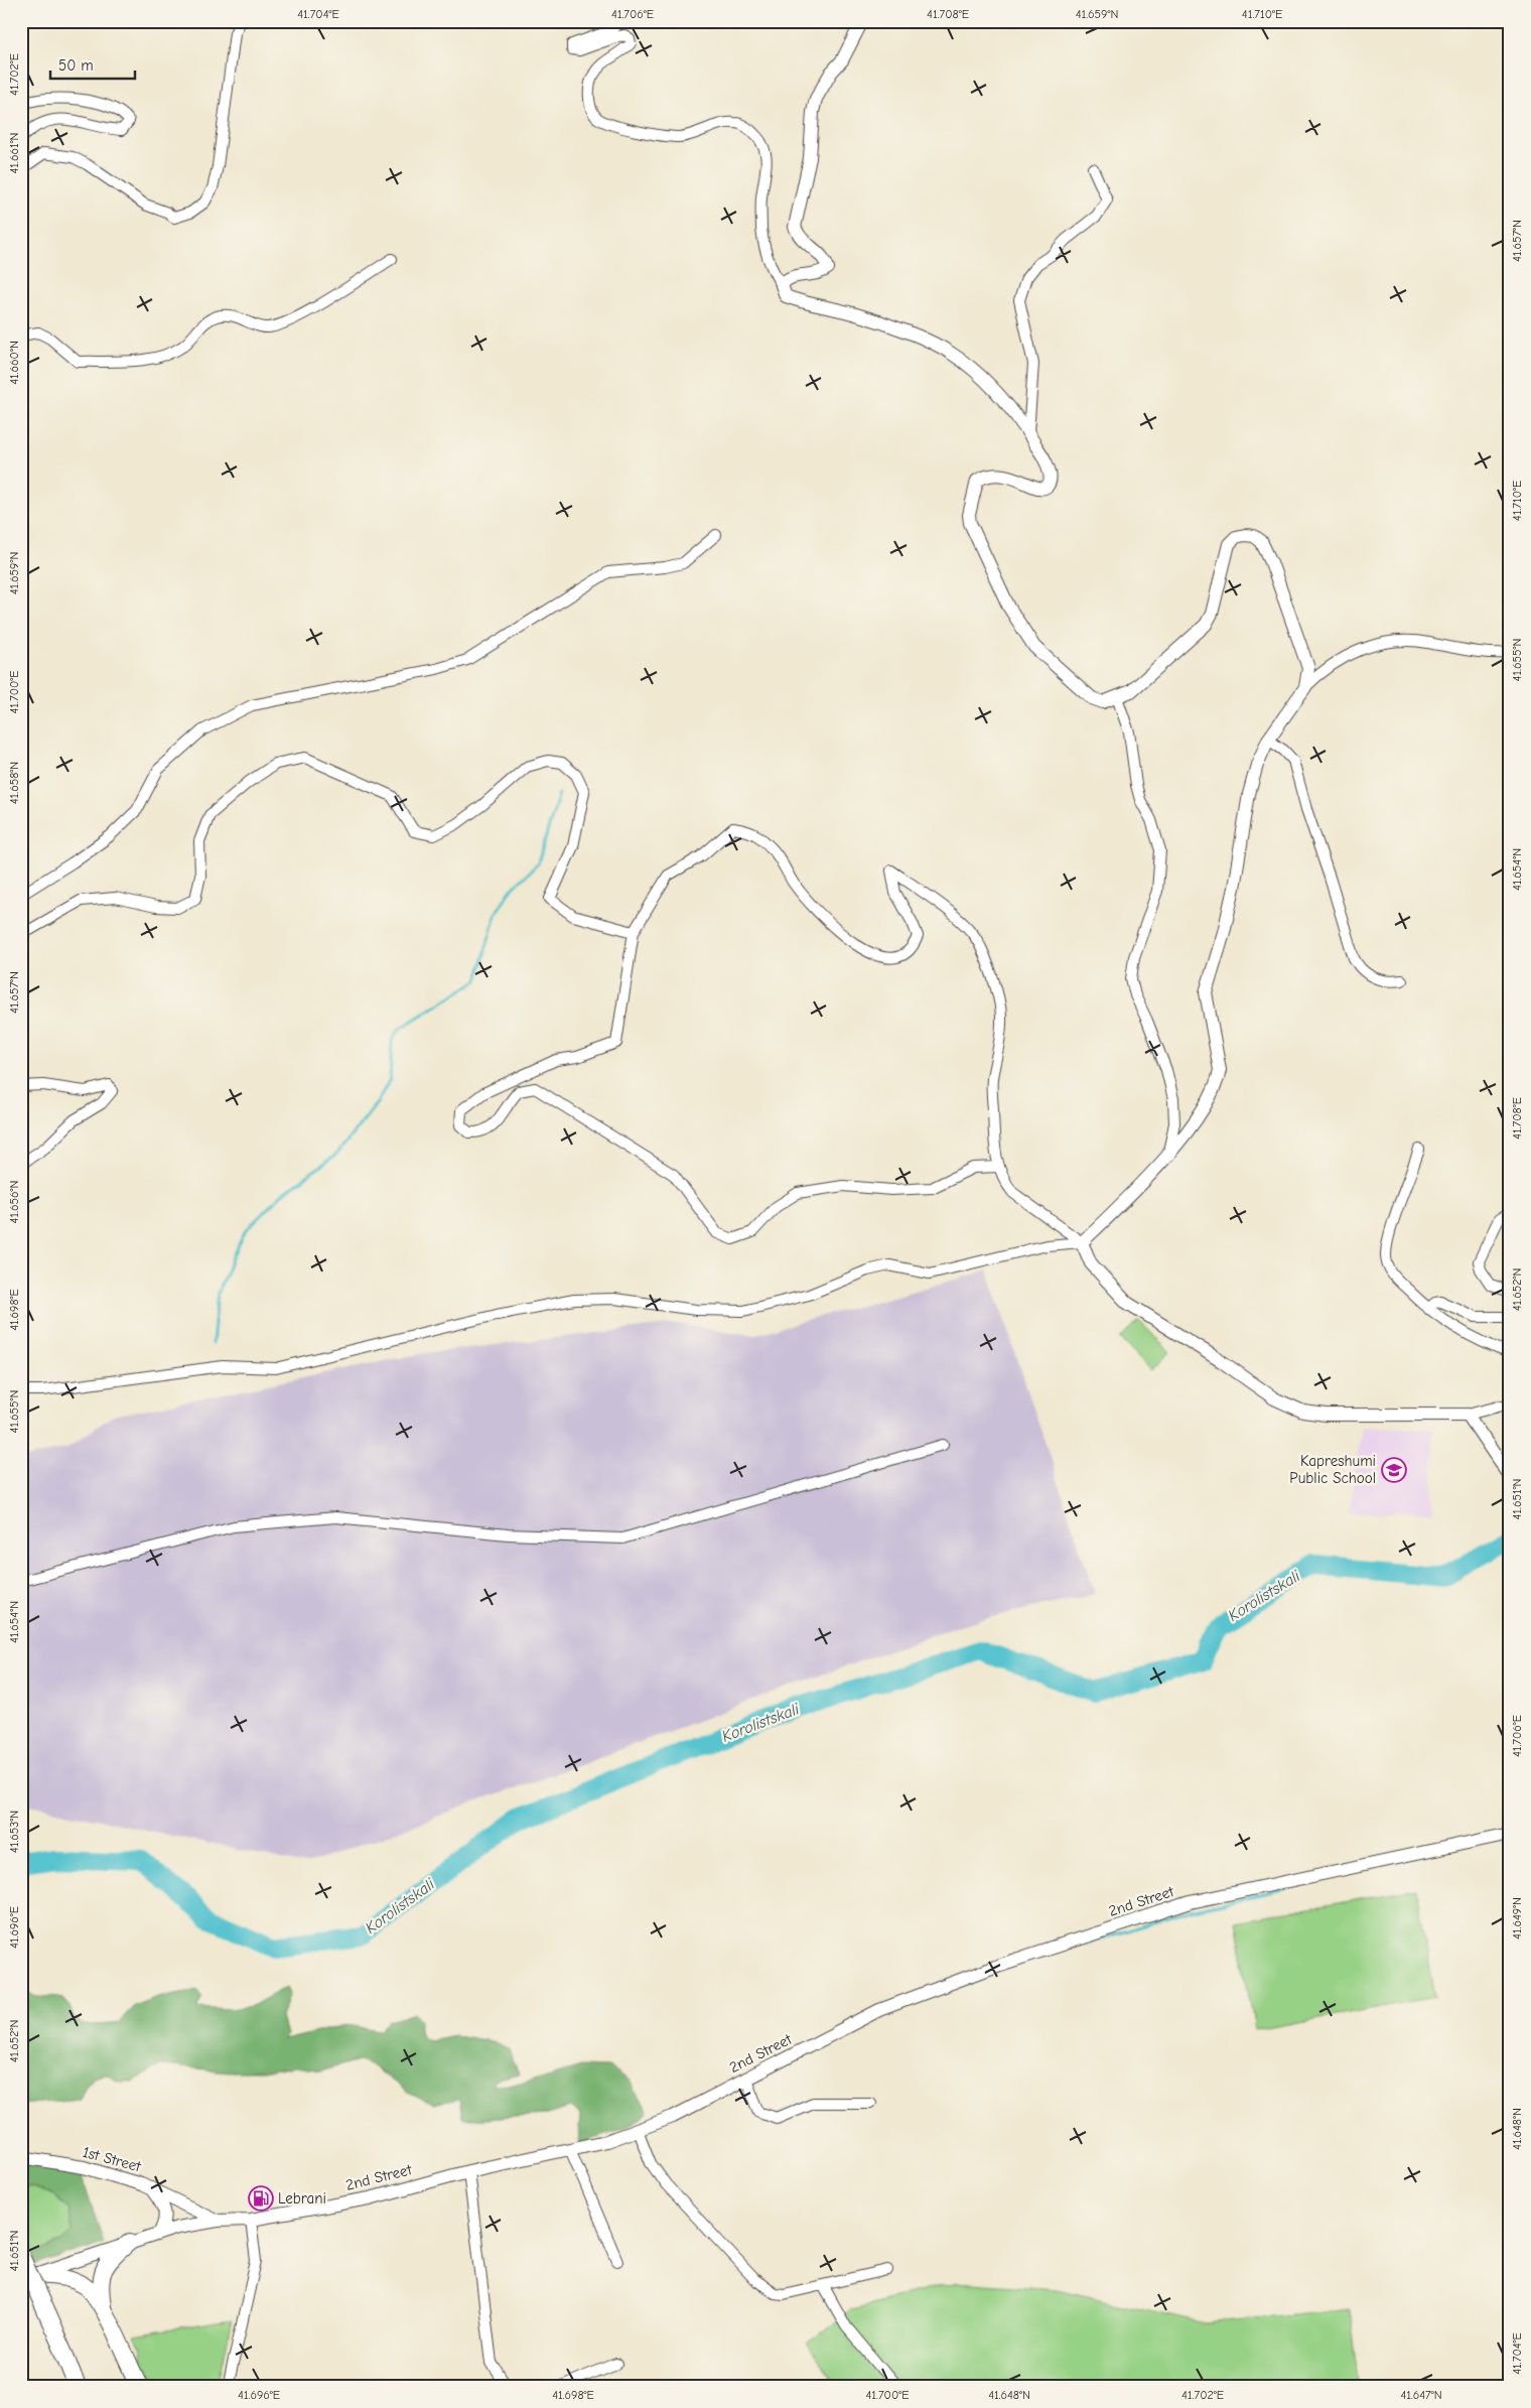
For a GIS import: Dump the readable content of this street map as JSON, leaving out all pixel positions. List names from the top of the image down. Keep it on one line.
{"streets":{"street":["2nd Street","1st Street"]},"crossings":[["2nd Street","1st Street"]],"water":["Korolistskali"],"places":{"school or university":["Kapreshumi Public School"],"fuel station":["Lebrani"]},"scale_bar":"50 m","coordinates":["41.704°E","41.706°E","41.708°E","41.659°N","41.710°E","41.702°E","41.661°N","41.657°N","41.660°N","41.655°N","41.700°E","41.658°N","41.654°N","41.656°N","41.652°N","41.698°E","41.651°N","41.653°N","41.649°N","41.696°E","41.648°N","41.647°N"]}
